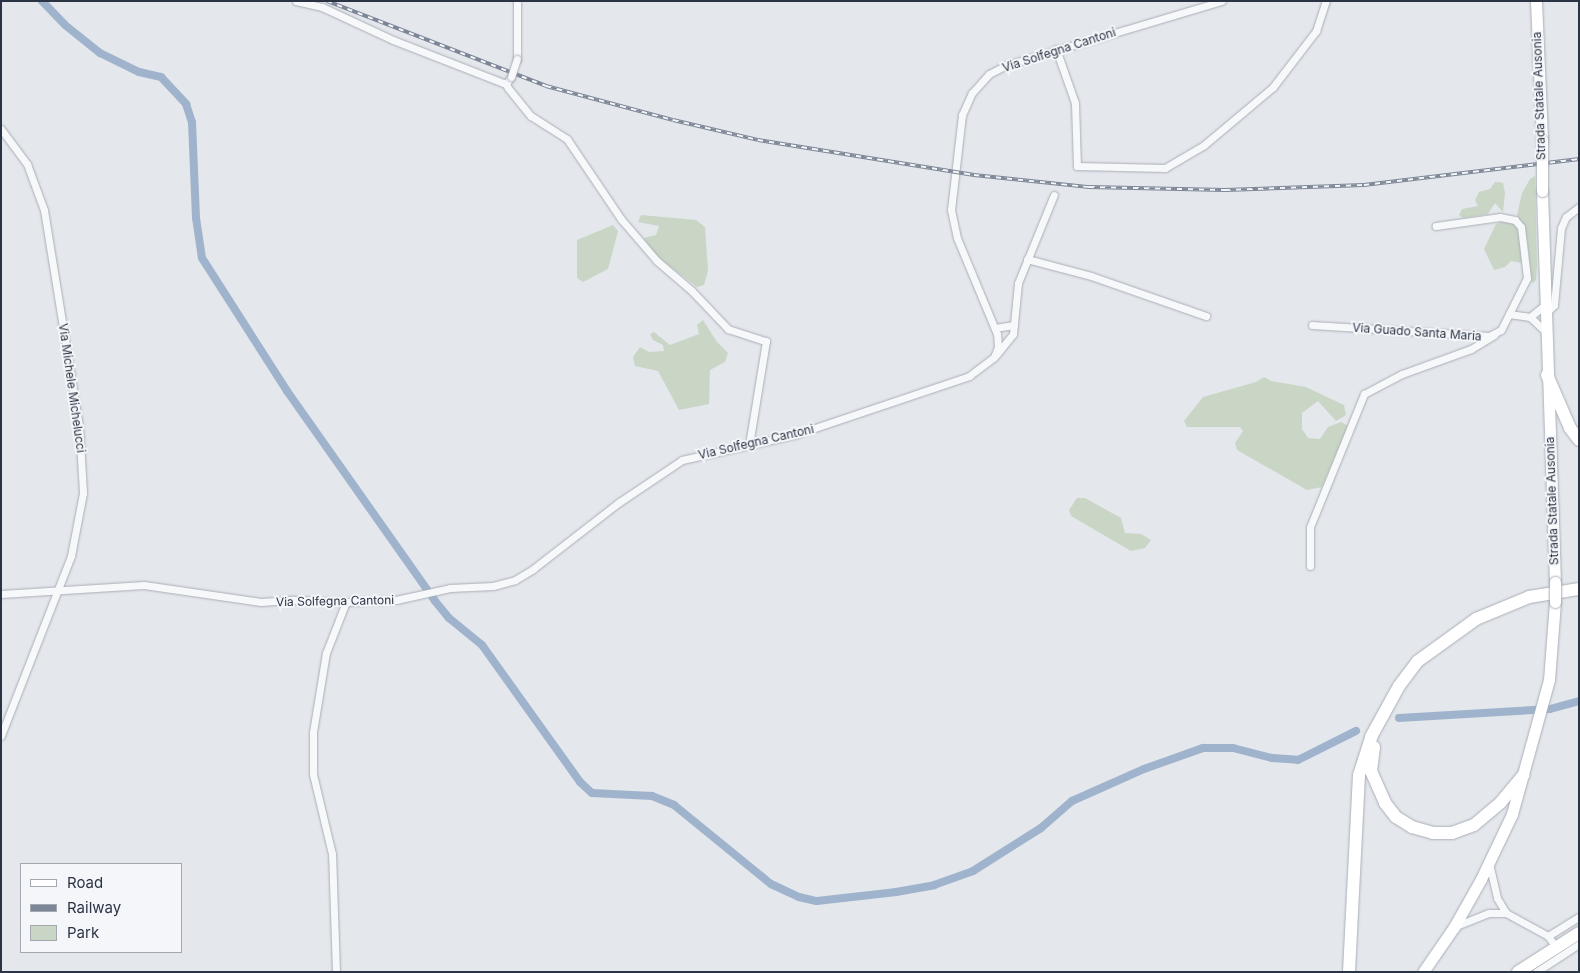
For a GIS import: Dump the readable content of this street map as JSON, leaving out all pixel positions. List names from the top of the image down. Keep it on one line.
{"streets":{"main road":["Strada Statale Ausonia"],"street":["Via Solfegna Cantoni","Via Guado Santa Maria","Via Michele Michelucci"]},"crossings":[["Via Solfegna Cantoni","Via Michele Michelucci"]],"legend":["Road","Railway","Park"]}
